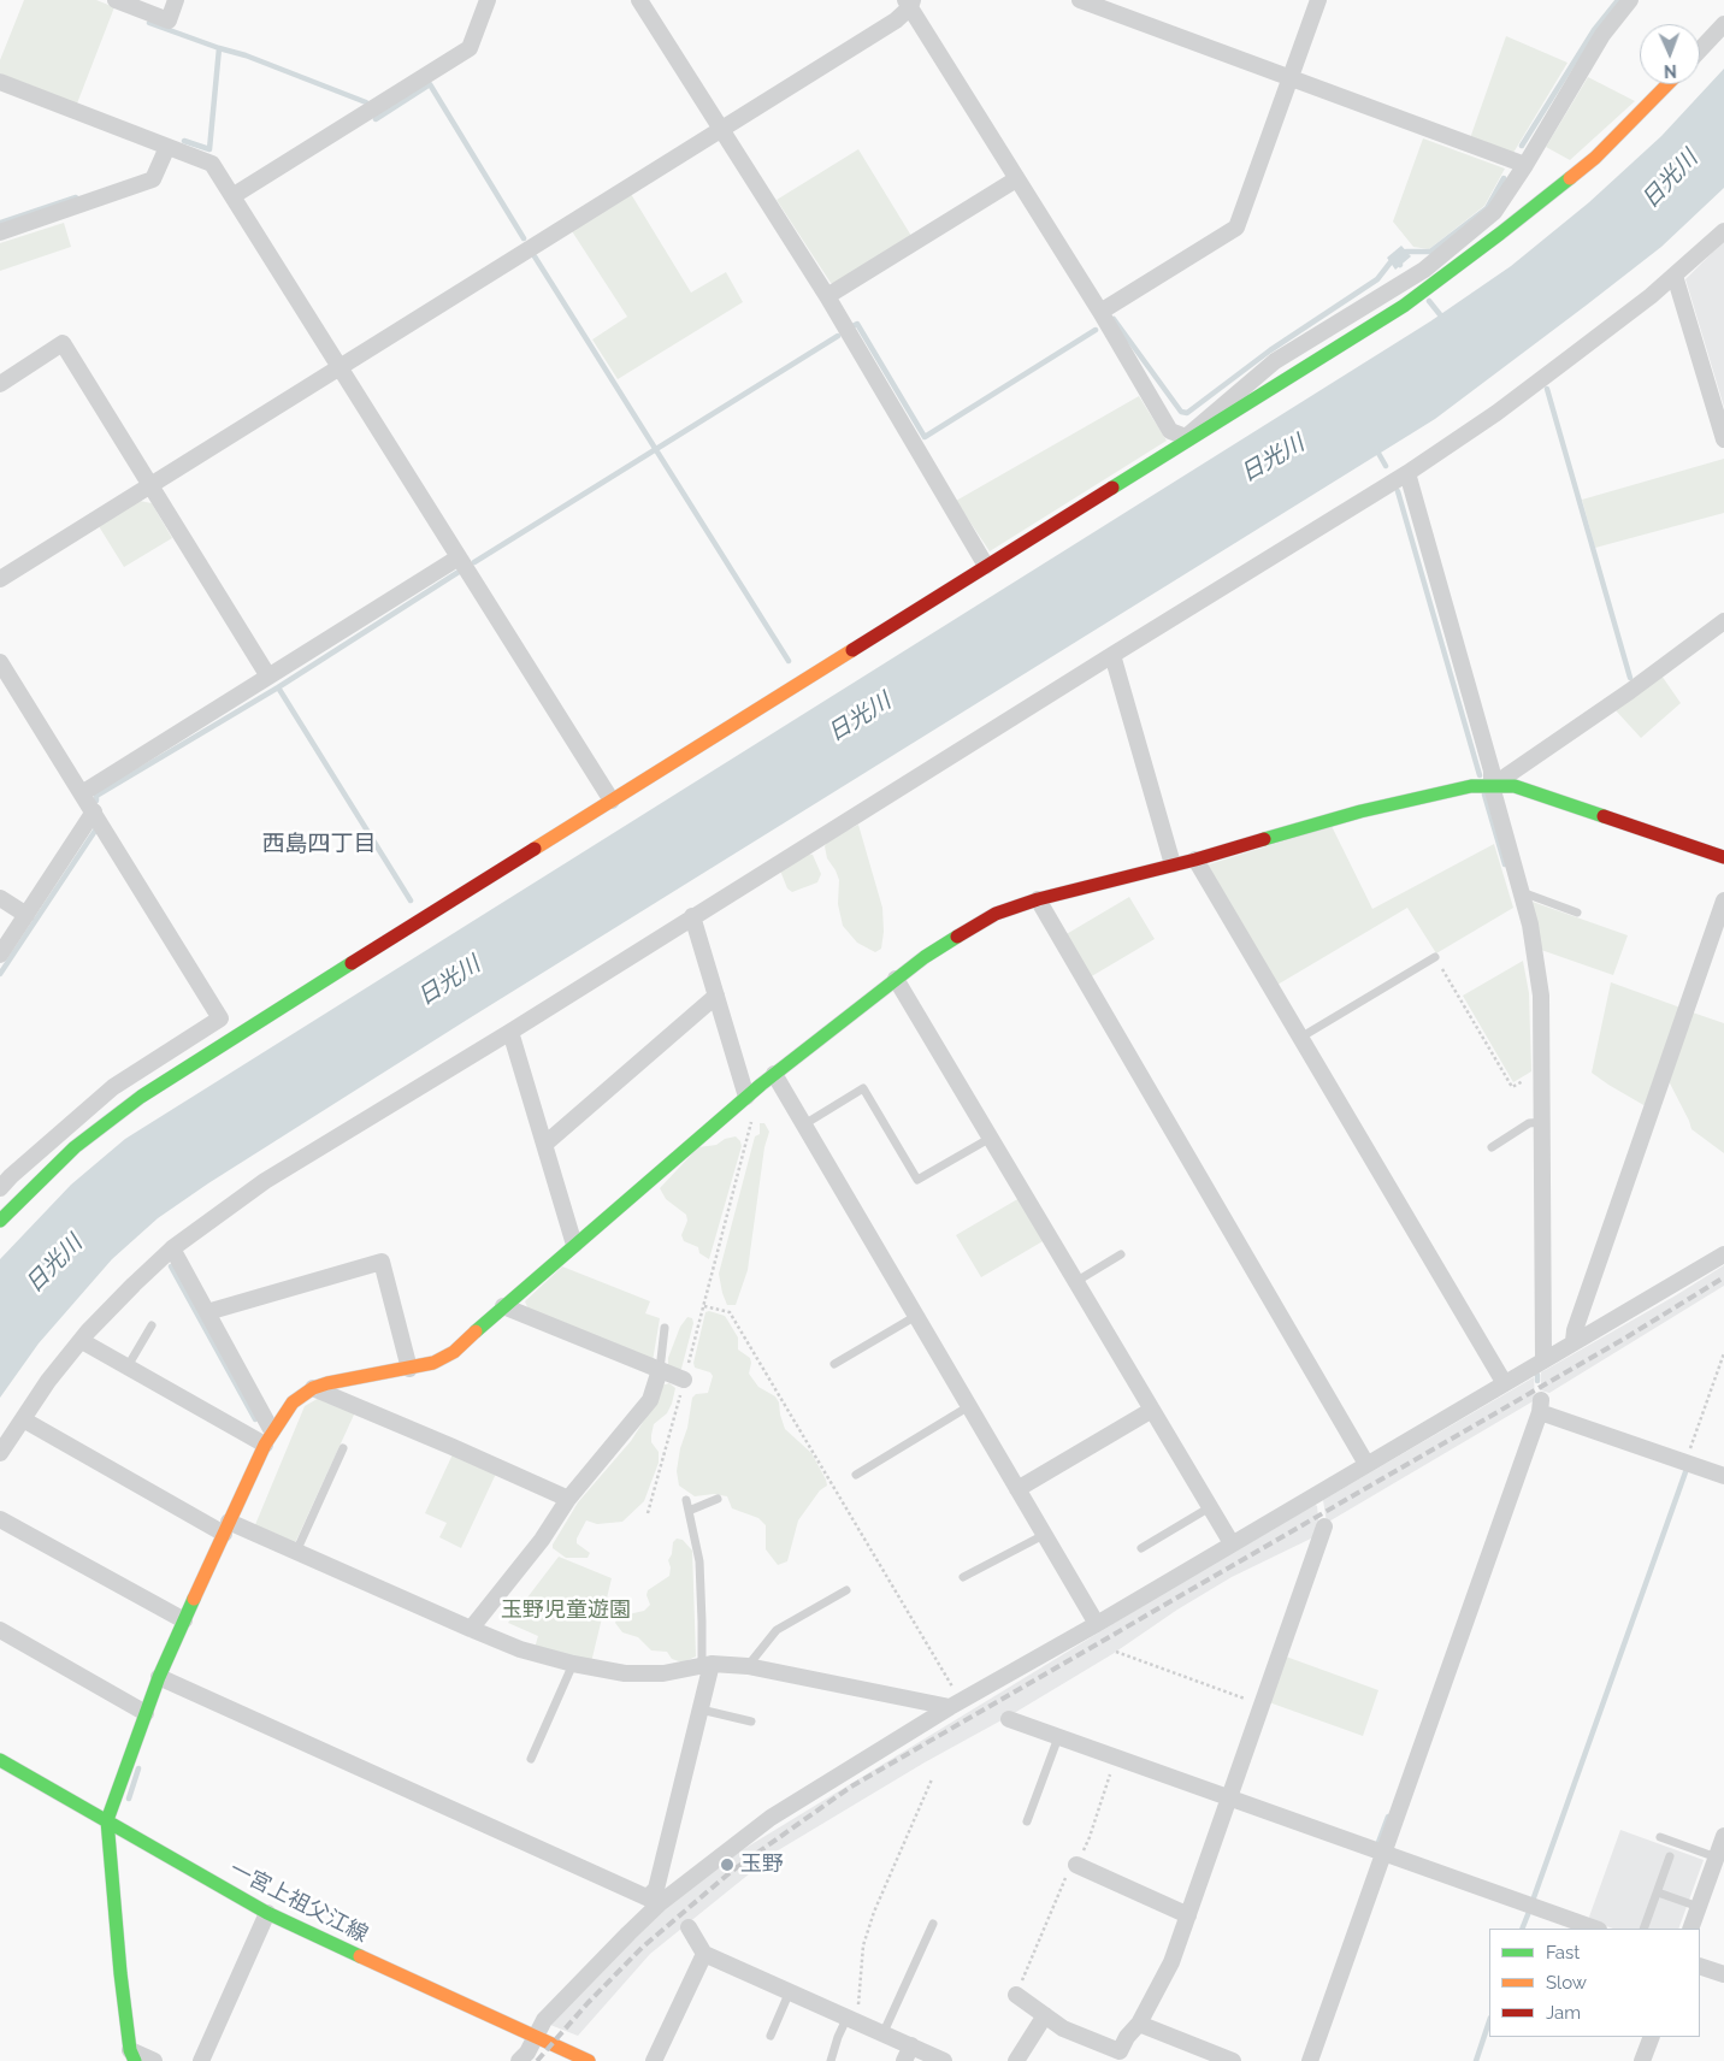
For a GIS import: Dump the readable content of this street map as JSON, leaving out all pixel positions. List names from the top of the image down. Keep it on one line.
{"streets":{"street":["一宮上祖父江線"]},"districts":["西島四丁目"],"water":["日光川"],"parks":["玉野児童遊園"],"places":["玉野"],"legend":["Fast","Slow","Jam"],"north":"bottom"}
